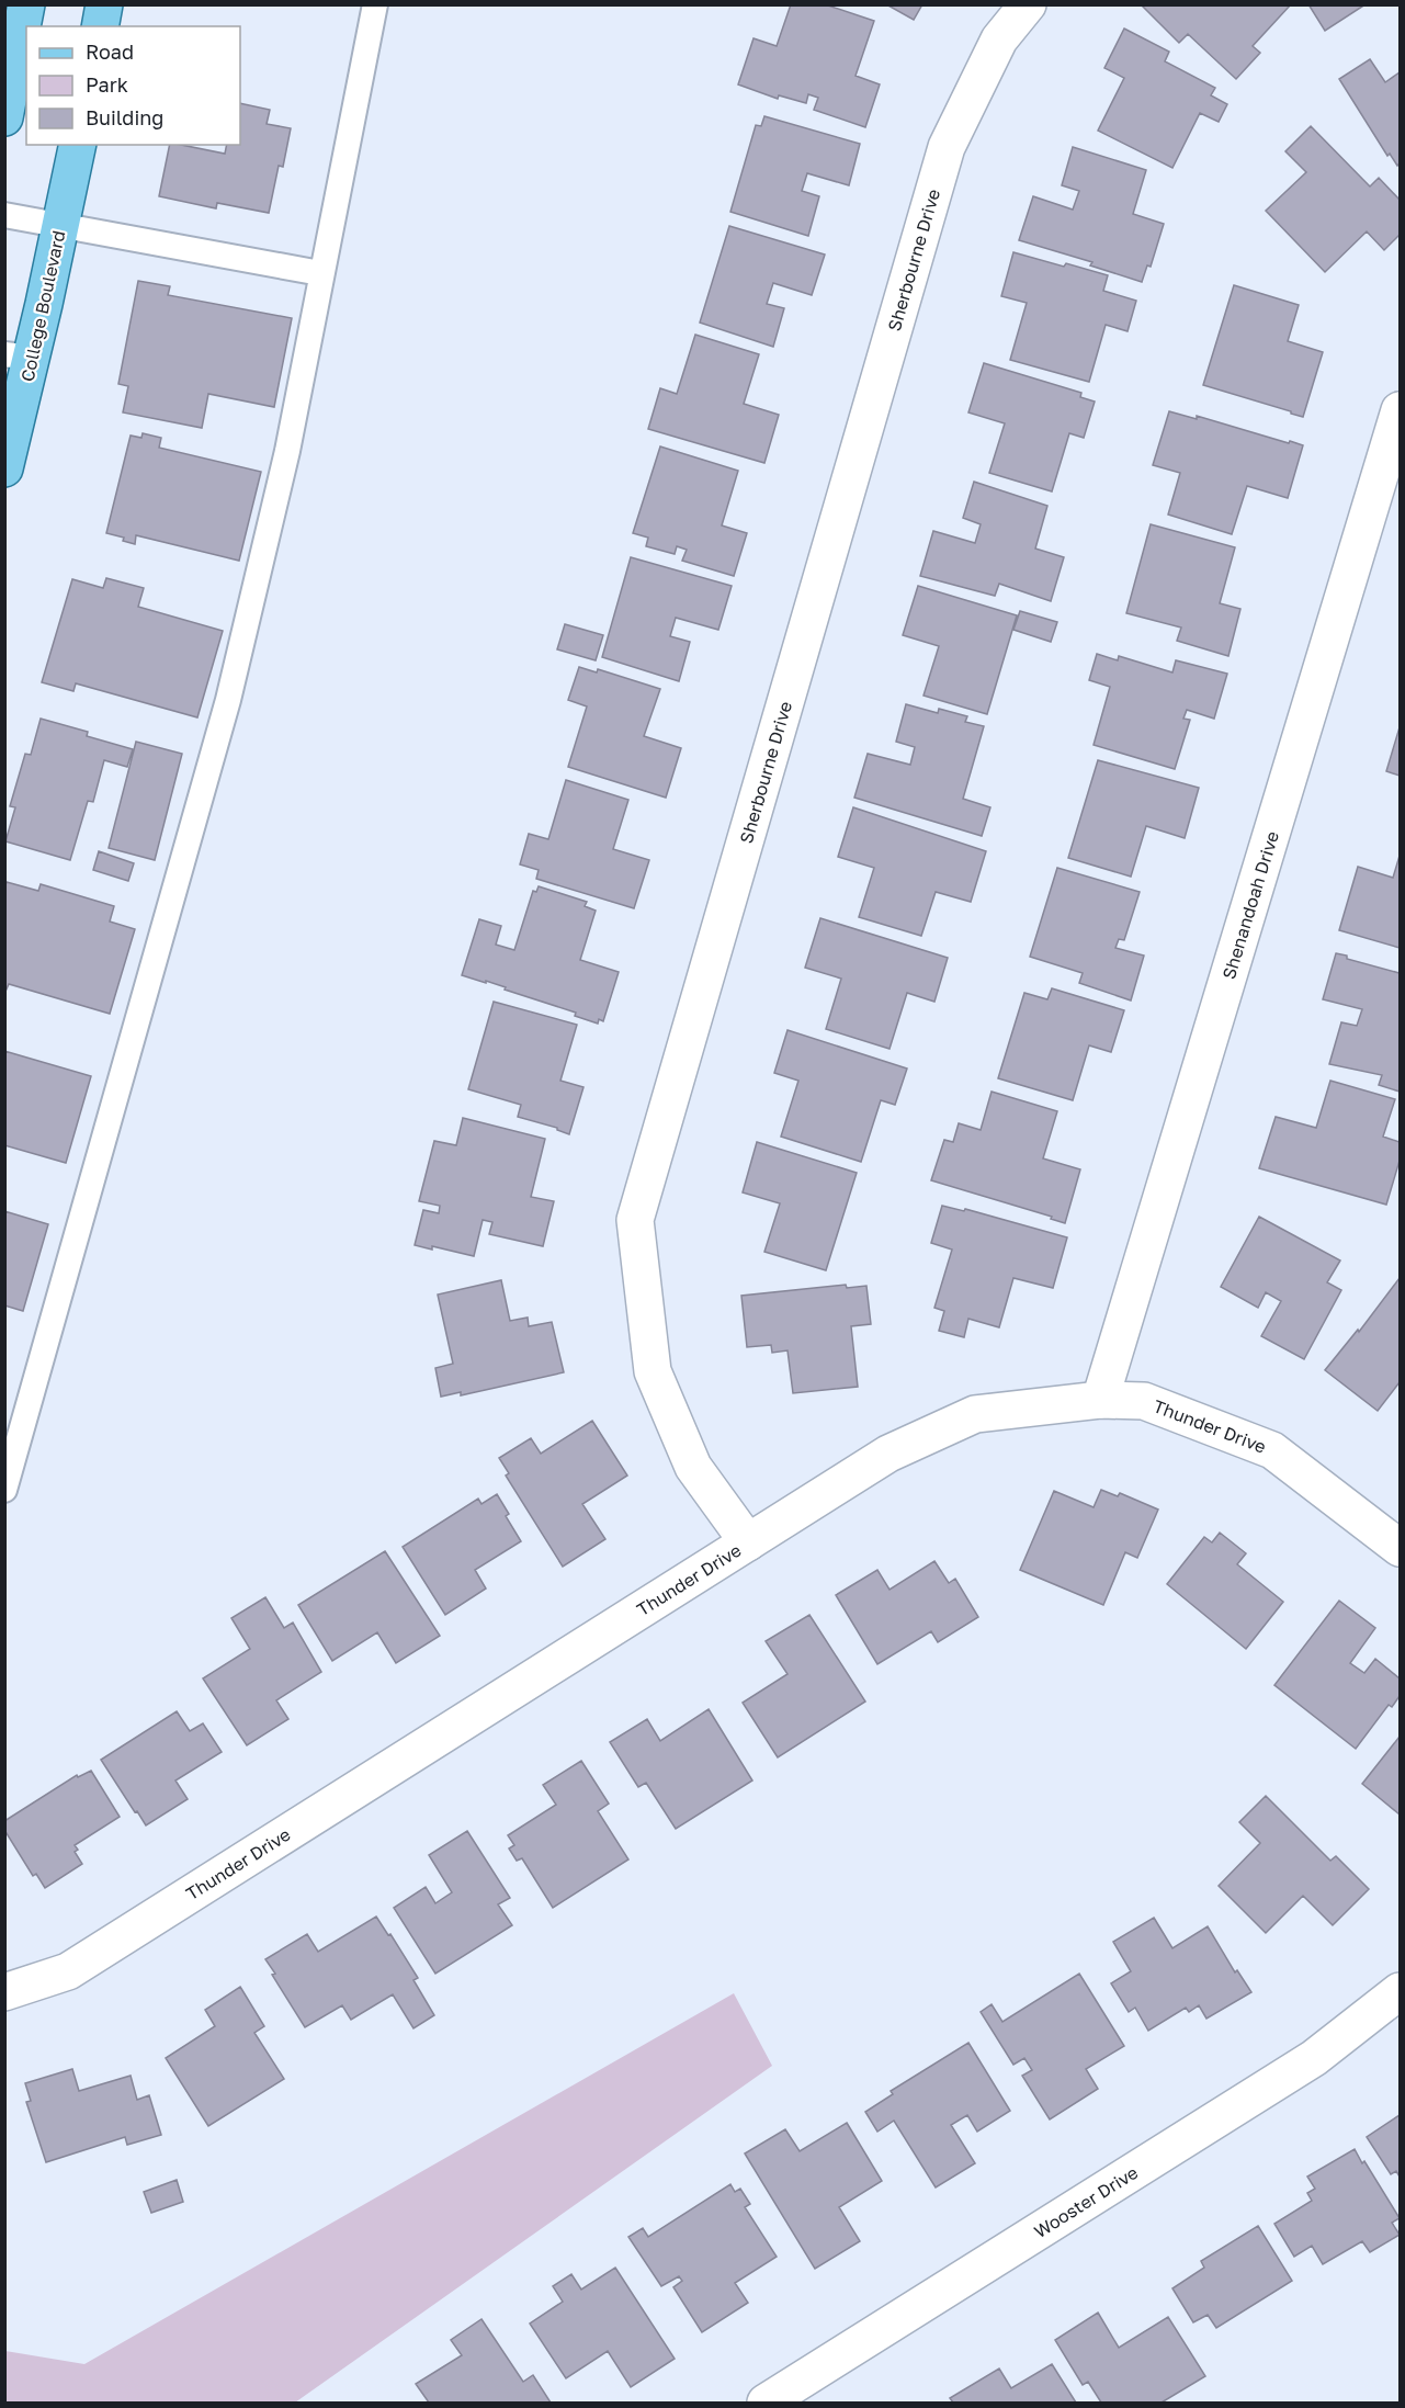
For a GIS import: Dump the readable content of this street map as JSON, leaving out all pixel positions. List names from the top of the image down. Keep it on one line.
{"streets":{"main road":["College Boulevard"],"street":["Sherbourne Drive","Shenandoah Drive","Thunder Drive","Wooster Drive"]},"crossings":[["Sherbourne Drive","Thunder Drive"],["Shenandoah Drive","Thunder Drive"]],"legend":["Road","Park","Building"]}
